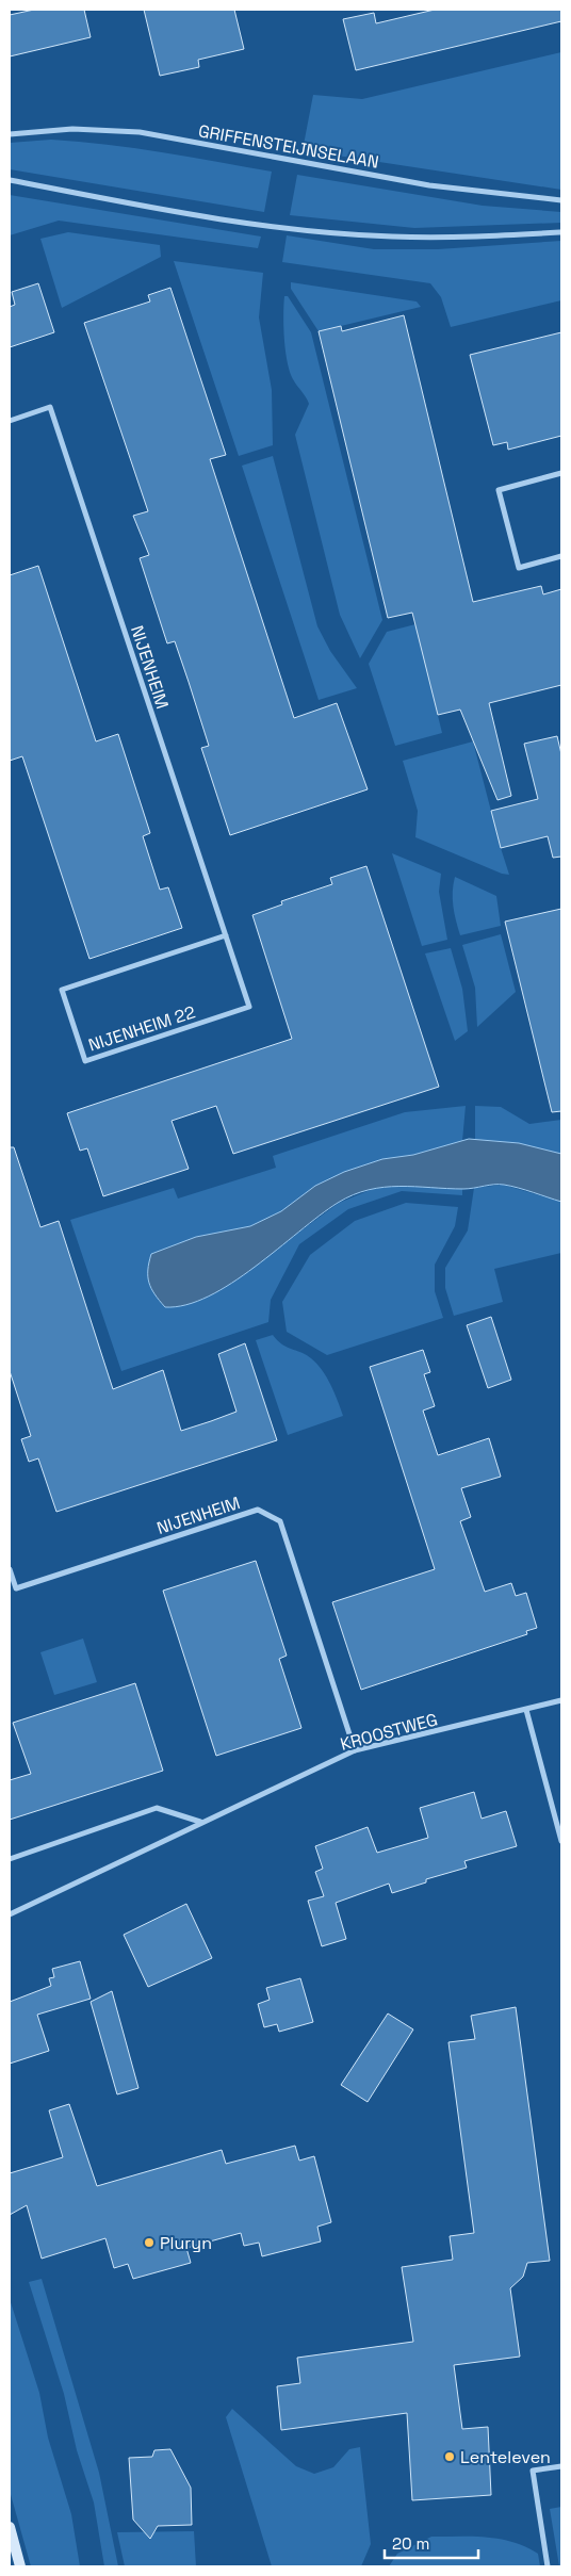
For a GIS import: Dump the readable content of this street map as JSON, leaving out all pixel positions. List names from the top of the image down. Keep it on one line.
{"streets":{"street":["GRIFFENSTEIJNSELAAN","NIJENHEIM","NIJENHEIM 22","KROOSTWEG"]},"crossings":[["NIJENHEIM","NIJENHEIM 22"],["NIJENHEIM","KROOSTWEG"]],"places":["Pluryn","Lenteleven"],"scale_bar":"20 m"}
